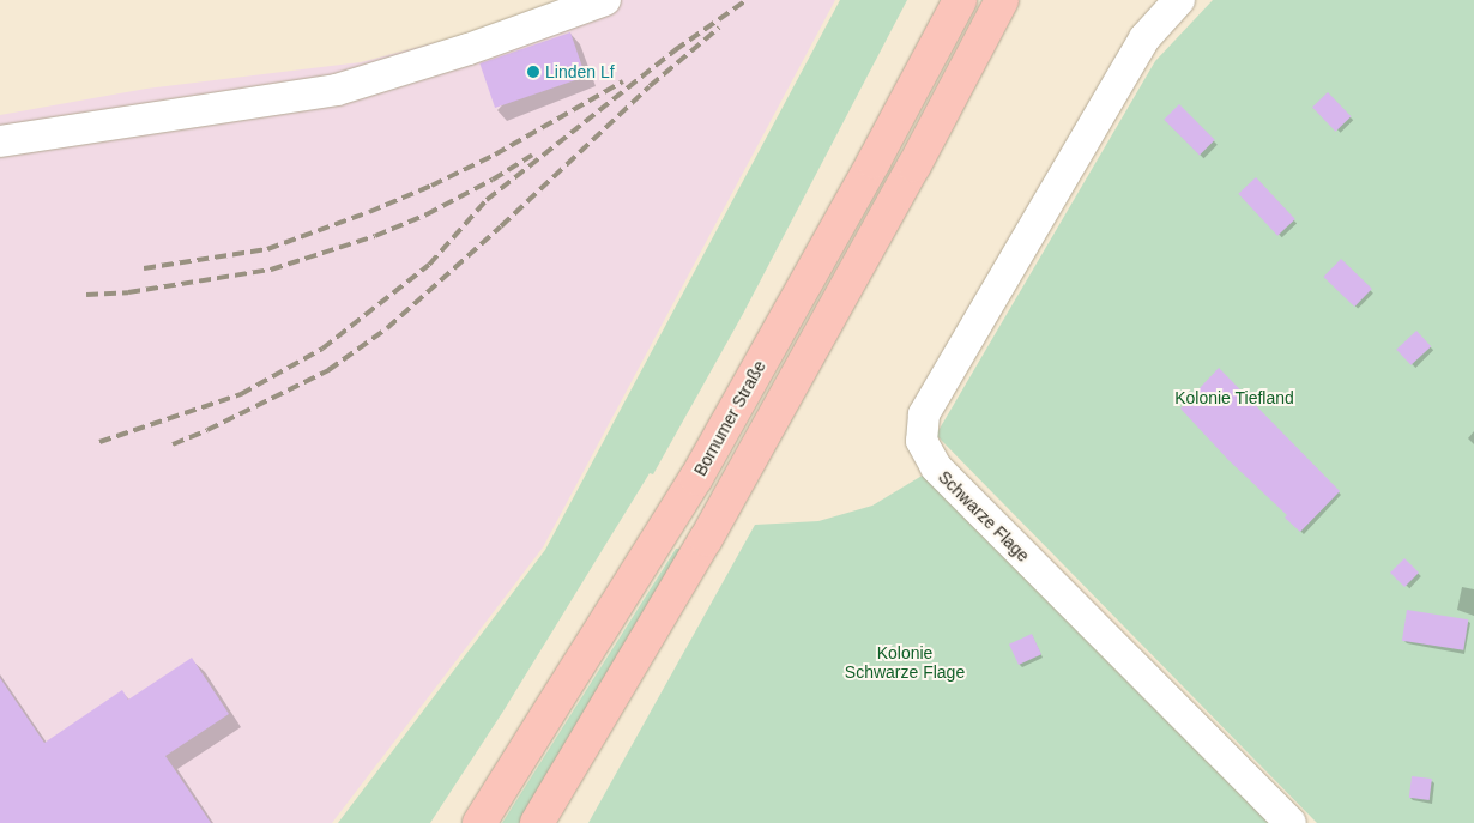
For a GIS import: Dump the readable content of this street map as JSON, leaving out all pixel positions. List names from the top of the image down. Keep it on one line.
{"streets":{"main road":["Bornumer Straße"],"lane":["Schwarze Flage"]},"parks":["Kolonie Tiefland","Kolonie Schwarze Flage"],"places":["Linden Lf"]}
